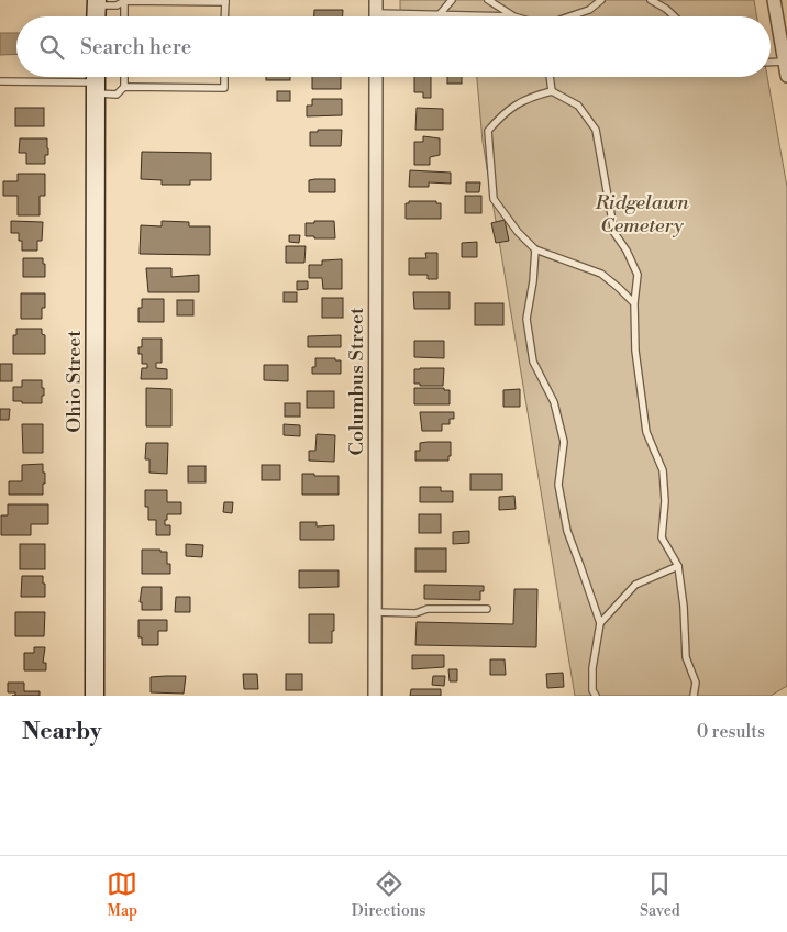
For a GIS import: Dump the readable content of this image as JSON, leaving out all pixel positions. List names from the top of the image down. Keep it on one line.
{"streets":{"street":["Ohio Street","Columbus Street"]},"parks":["Ridgelawn Cemetery"],"page":{"search":"Search here","heading":["Nearby","0 results"],"nav":["Map","Directions","Saved"]}}
